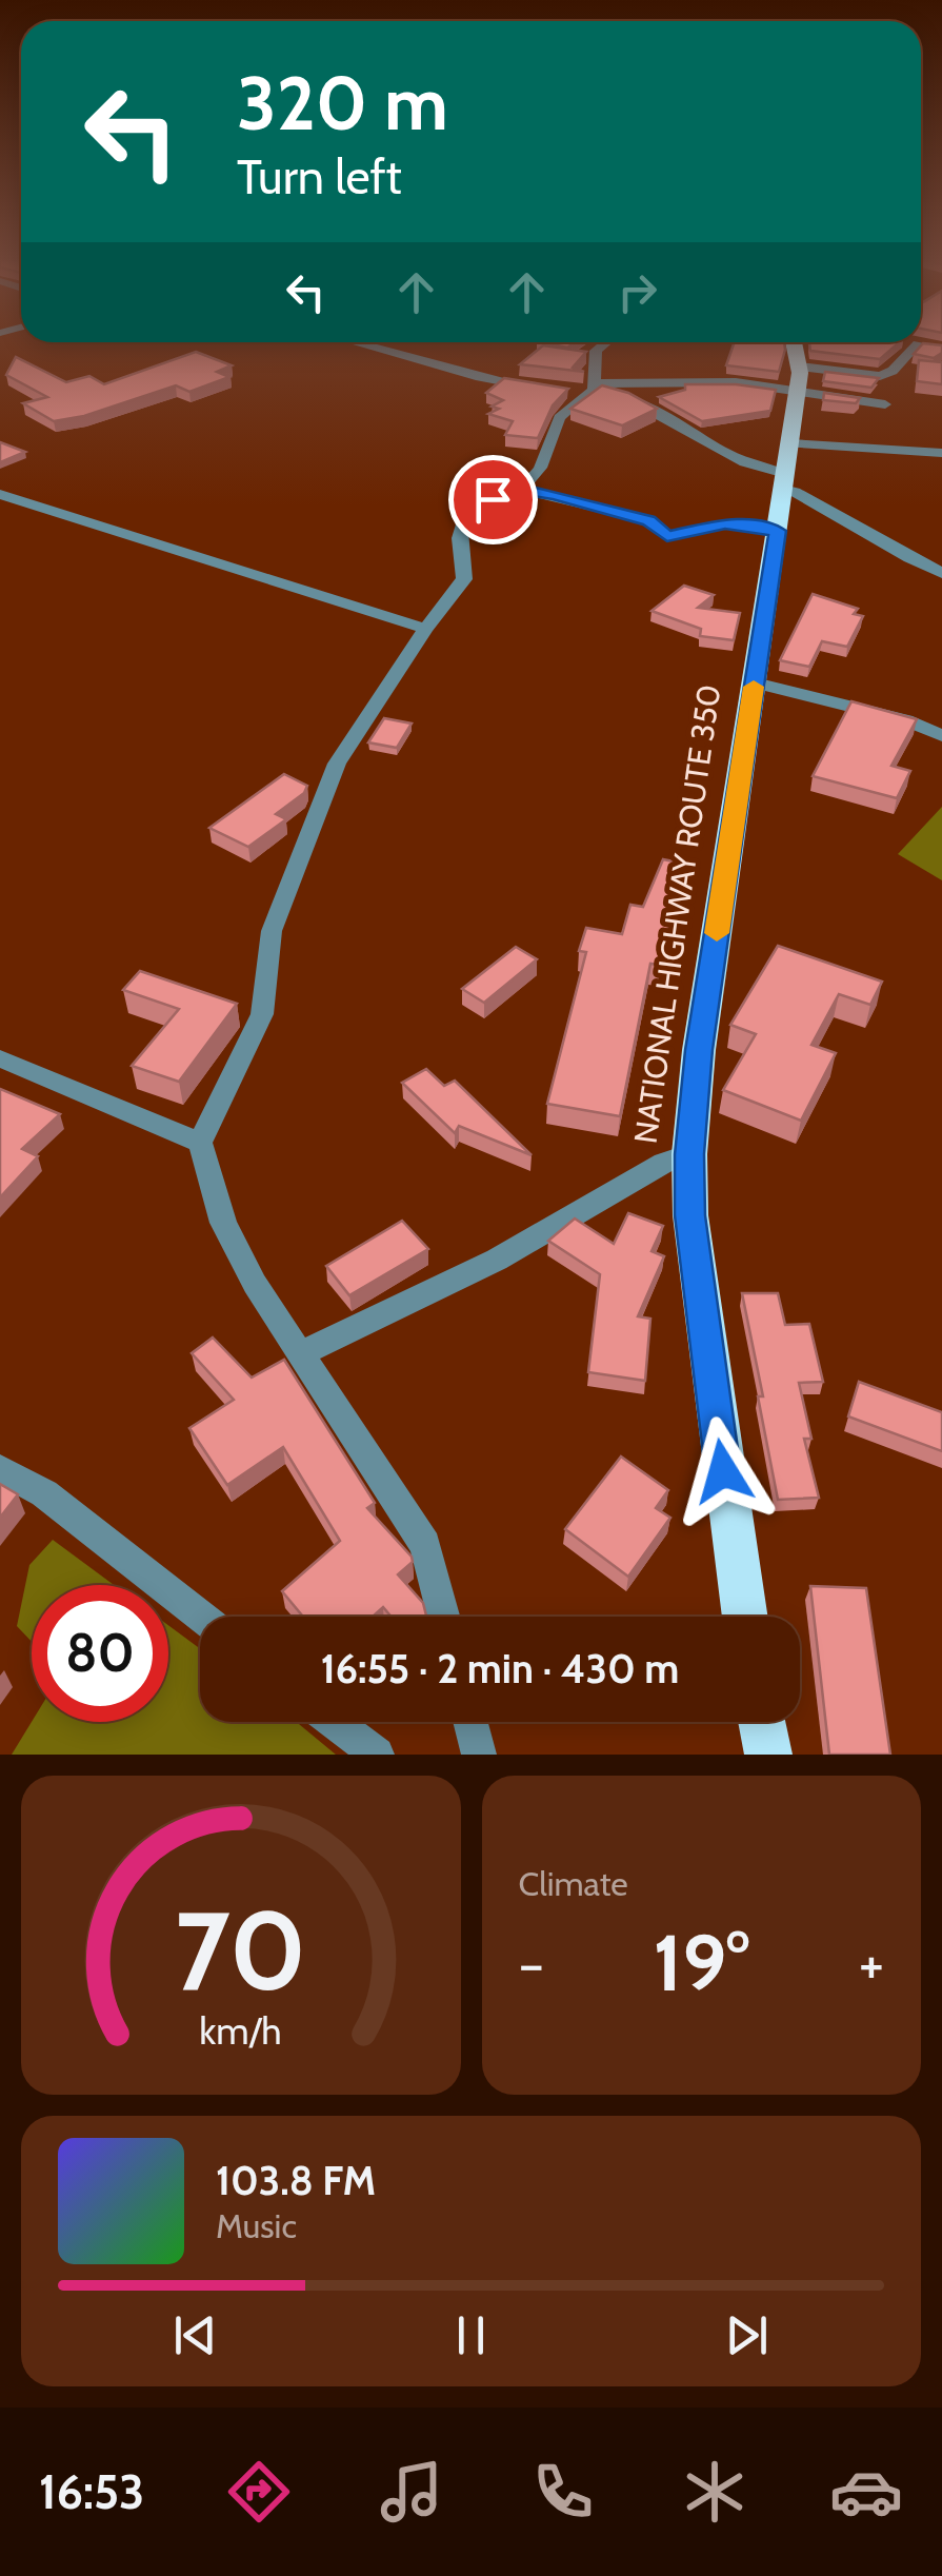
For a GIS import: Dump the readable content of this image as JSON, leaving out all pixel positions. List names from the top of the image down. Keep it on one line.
{"streets":{"highway":["NATIONAL HIGHWAY ROUTE 350"]},"page":{"turn":["320 m","Turn left"],"limit":"80","trip":"16:55 · 2 min · 430 m","tile":"Climate","heat":["−","19°","+"],"song":["103.8 FM","Music"],"tabs":"16:53","gauge":["70","km/h"]}}
